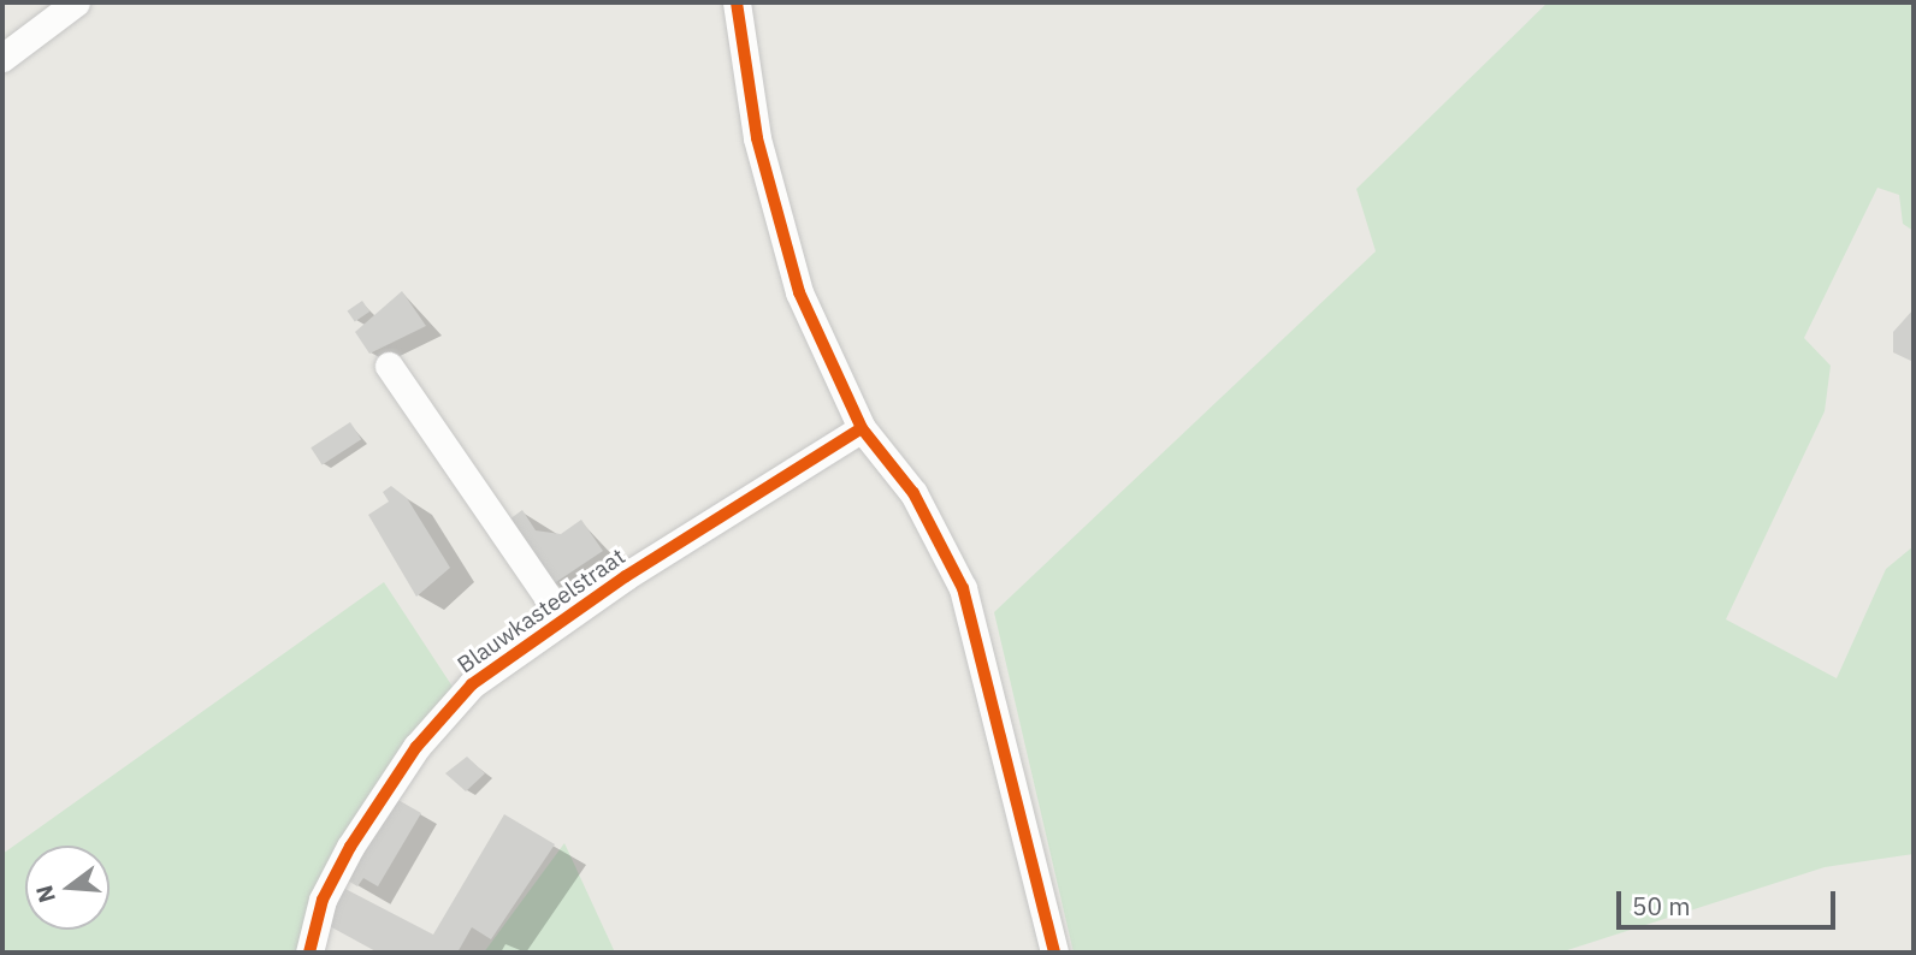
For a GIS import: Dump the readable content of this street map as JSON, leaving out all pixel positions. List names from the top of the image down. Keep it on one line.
{"streets":{"street":["Blauwkasteelstraat"]},"scale_bar":"50 m","north":"left"}
